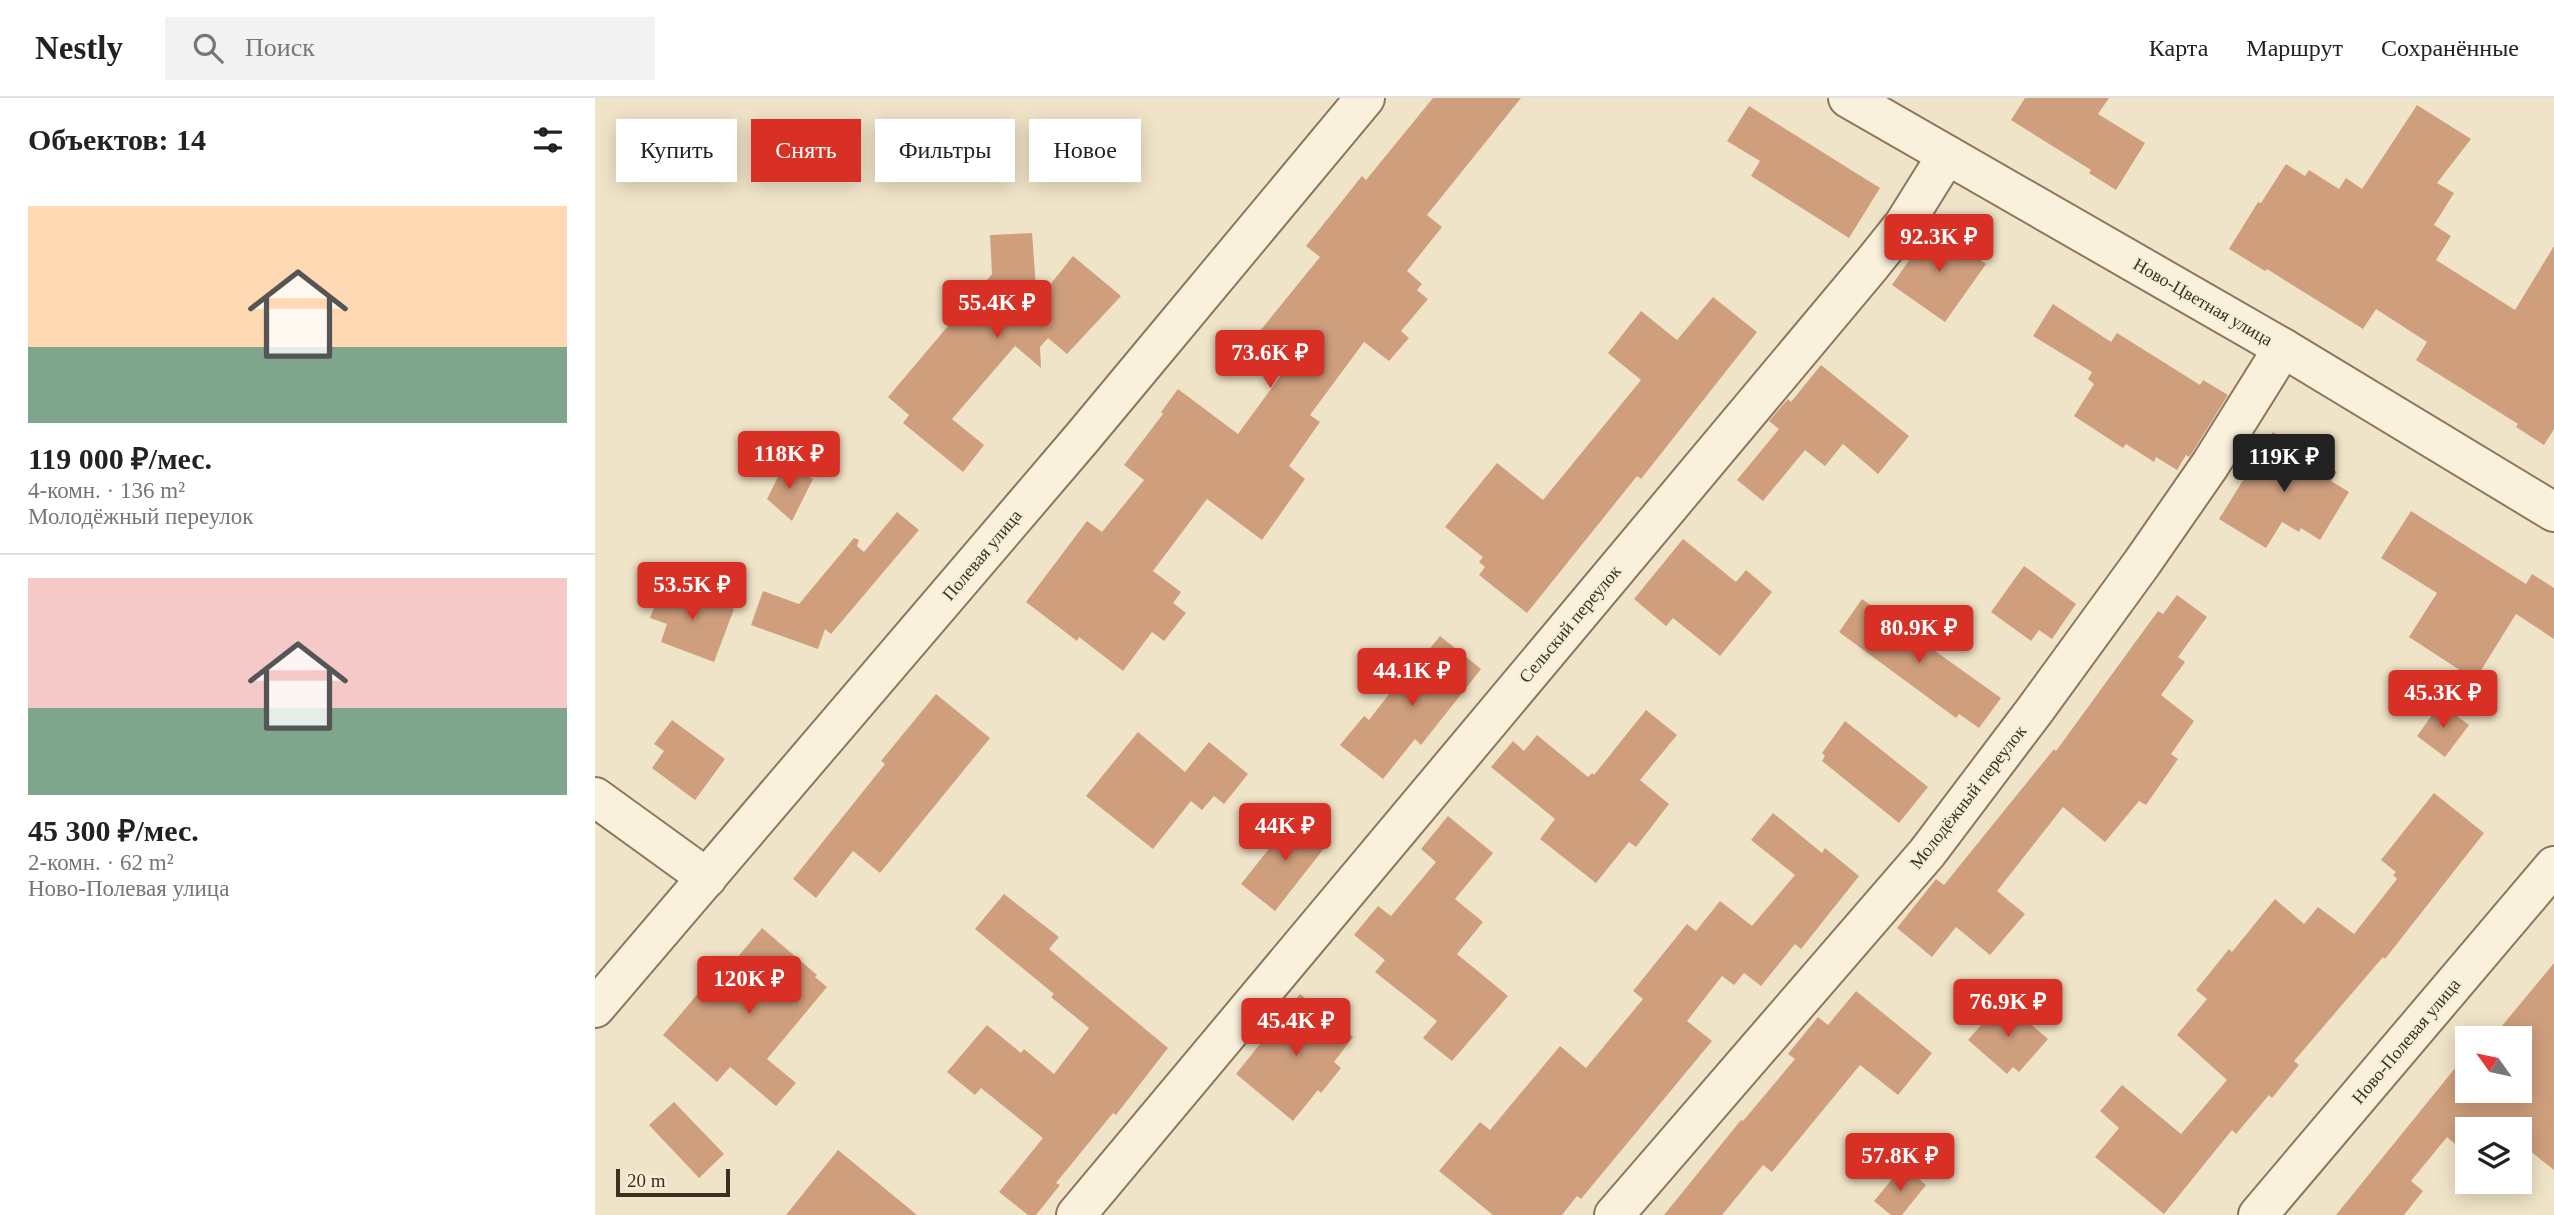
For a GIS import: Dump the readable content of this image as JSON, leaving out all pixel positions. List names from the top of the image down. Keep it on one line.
{"streets":{"street":["Ново-Цветная улица","Полевая улица","Сельский переулок","Молодёжный переулок","Ново-Полевая улица"]},"crossings":[["Ново-Цветная улица","Сельский переулок"],["Ново-Цветная улица","Молодёжный переулок"]],"scale_bar":"20 m","north":"top left","page":{"header":"Nestly","search":"Поиск","nav":["Карта","Маршрут","Сохранённые"],"heading":"Объектов: 14","chip":["Купить","Снять","Фильтры","Новое"],"list":[{"name":"119 000 ₽/мес.","note":"4-комн. · 136 m² · Молодёжный переулок"},{"name":"45 300 ₽/мес.","note":"2-комн. · 62 m² · Ново-Полевая улица"}],"price":["92.3K ₽","55.4K ₽","73.6K ₽","118K ₽","119K ₽","53.5K ₽","80.9K ₽","44.1K ₽","45.3K ₽","44K ₽","120K ₽","76.9K ₽","45.4K ₽","57.8K ₽"],"scale":"20 m"}}
